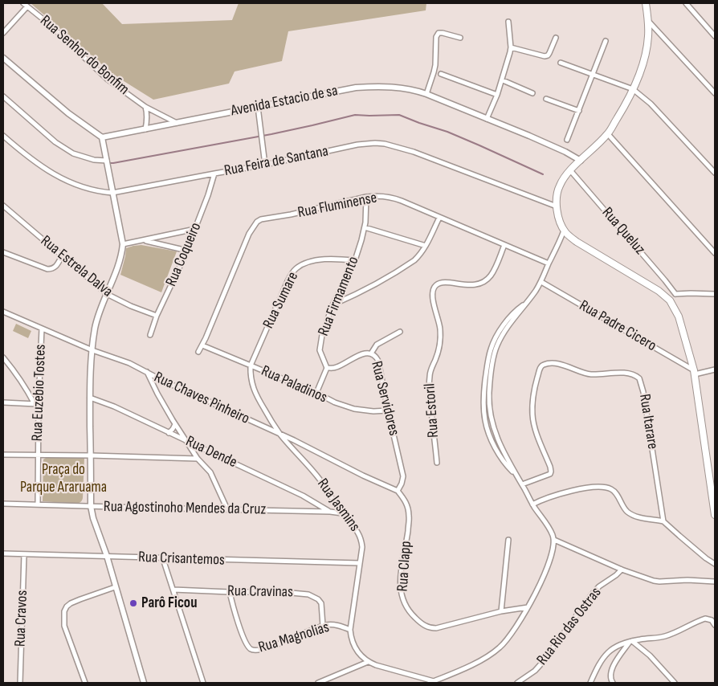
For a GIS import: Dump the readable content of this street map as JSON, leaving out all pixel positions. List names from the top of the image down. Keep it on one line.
{"streets":{"street":["Rua Senhor do Bonfim","Avenida Estacio de sa","Rua Feira de Santana","Rua Fluminense","Rua Queluz","Rua Coqueiro","Rua Estrela Dalva","Rua Firmamento","Rua Sumare","Rua Padre Cicero","Rua Paladinos","Rua Euzebio Tostes","Rua Chaves Pinheiro","Rua Servidores","Rua Estoril","Rua Itarare","Rua Dende","Rua Jasmins","Rua Agostinoho Mendes da Cruz","Rua Crisantemos","Rua Clapp","Rua Cravinas","Rua Cravos","Rua Rio das Ostras","Rua Magnolias"]},"crossings":[["Rua Senhor do Bonfim","Avenida Estacio de sa"],["Rua Feira de Santana","Rua Coqueiro"],["Rua Fluminense","Rua Firmamento"],["Rua Fluminense","Rua Paladinos"],["Rua Fluminense","Rua Estoril"],["Rua Coqueiro","Rua Estrela Dalva"],["Rua Firmamento","Rua Sumare"],["Rua Firmamento","Rua Servidores"],["Rua Sumare","Rua Paladinos"],["Rua Sumare","Rua Jasmins"],["Rua Paladinos","Rua Servidores"],["Rua Paladinos","Rua Jasmins"],["Rua Euzebio Tostes","Rua Chaves Pinheiro"],["Rua Euzebio Tostes","Rua Agostinoho Mendes da Cruz"],["Rua Chaves Pinheiro","Rua Servidores"],["Rua Chaves Pinheiro","Rua Jasmins"],["Rua Chaves Pinheiro","Rua Clapp"],["Rua Servidores","Rua Clapp"],["Rua Dende","Rua Agostinoho Mendes da Cruz"],["Rua Jasmins","Rua Agostinoho Mendes da Cruz"],["Rua Jasmins","Rua Crisantemos"],["Rua Jasmins","Rua Magnolias"],["Rua Crisantemos","Rua Cravos"],["Rua Cravinas","Rua Magnolias"]],"parks":["Praça do Parque Araruama"],"places":["Parô Ficou"]}
